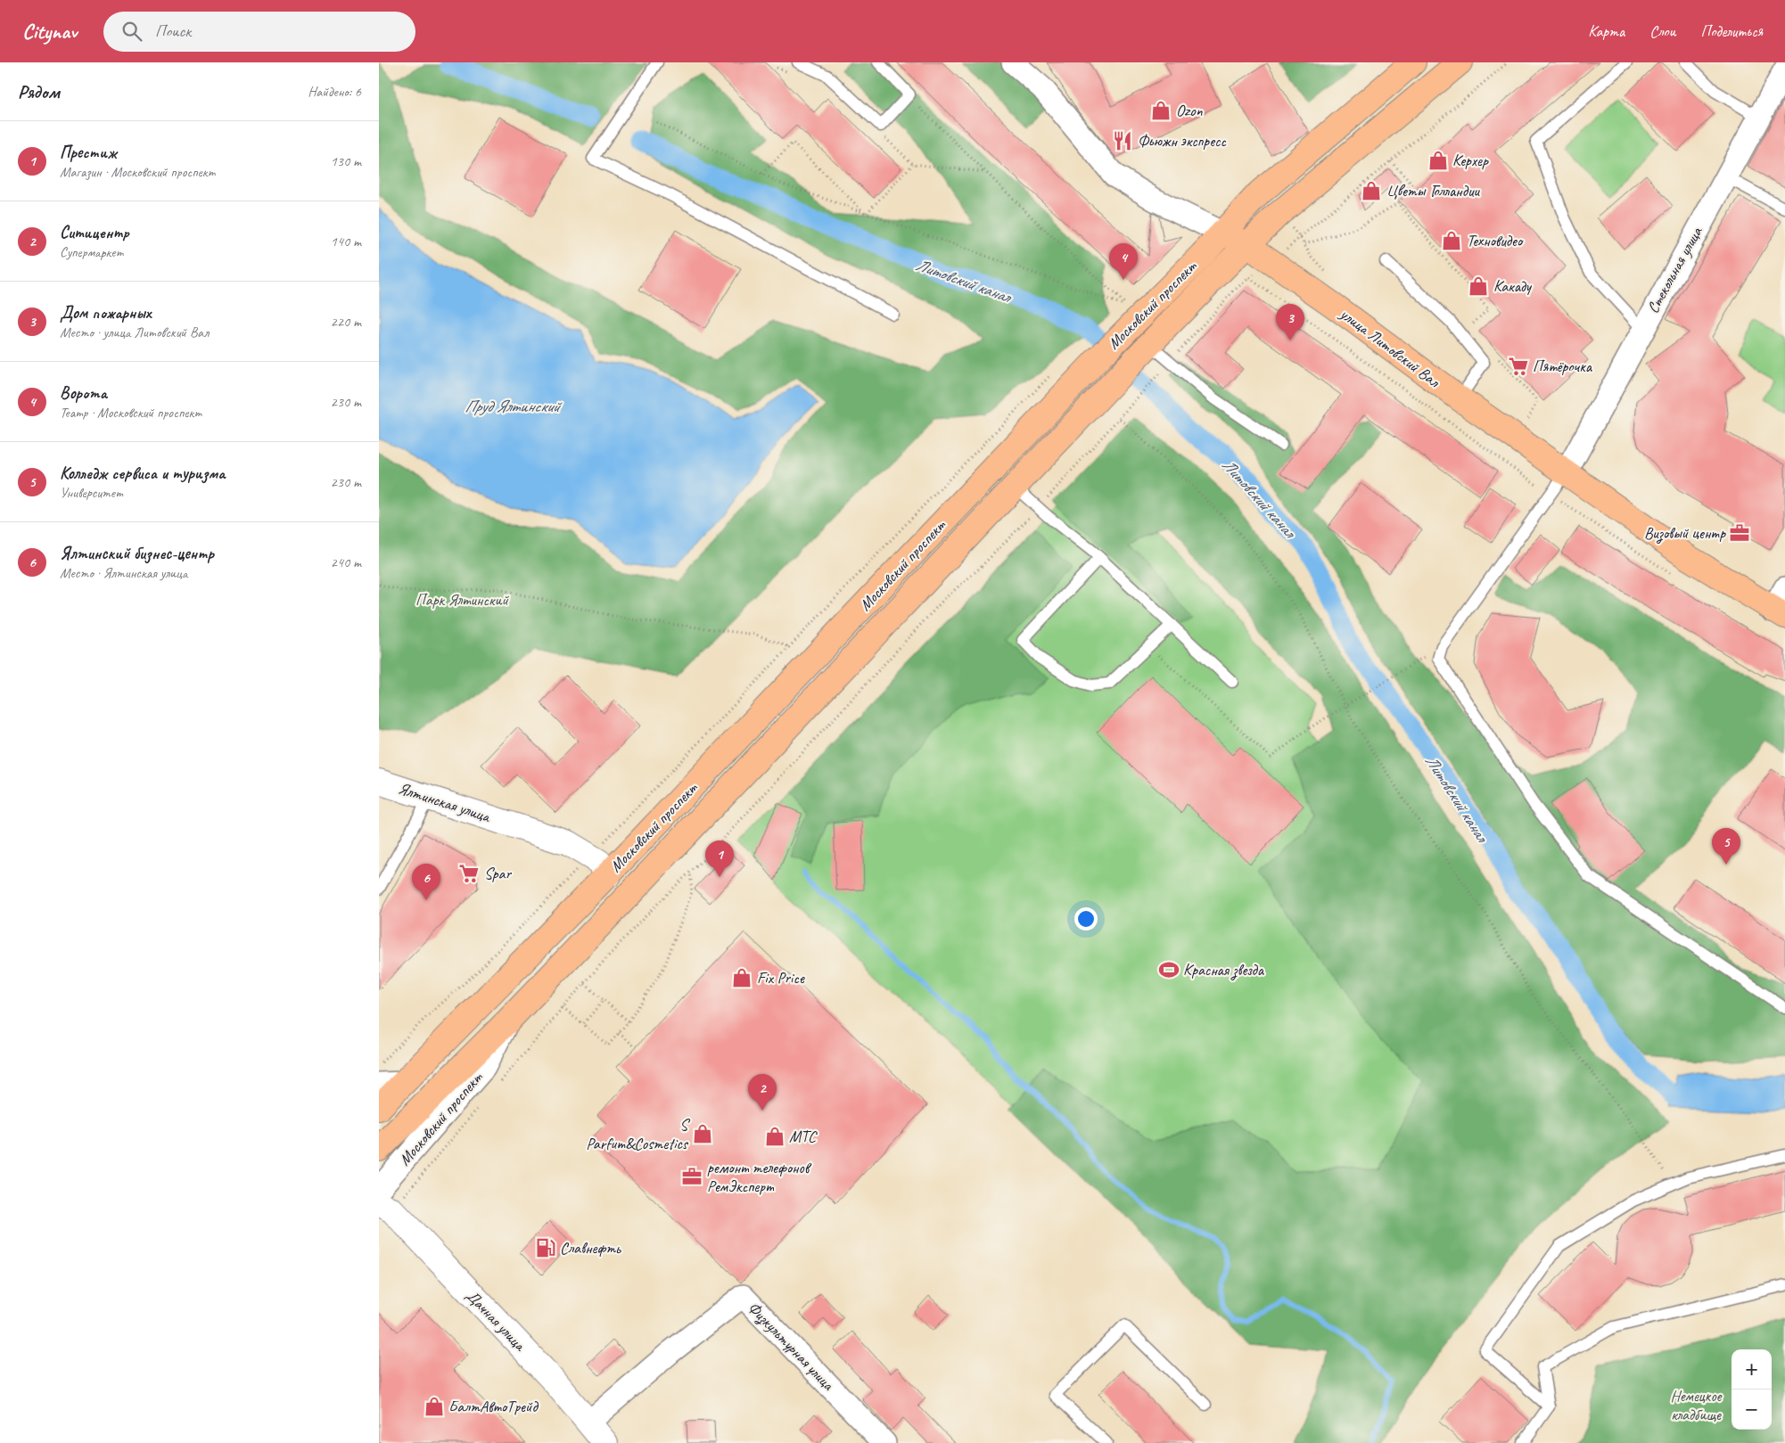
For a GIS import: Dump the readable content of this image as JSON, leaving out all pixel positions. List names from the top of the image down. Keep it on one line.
{"streets":{"main road":["Московский проспект","улица Литовский Вал"],"street":["Стекольная улица","Ялтинская улица","Дачная улица","Физкультурная улица"]},"crossings":[["Стекольная улица","улица Литовский Вал"],["Московский проспект","улица Литовский Вал"],["Московский проспект","Ялтинская улица"],["Дачная улица","Физкультурная улица"]],"water":["Литовский канал","Пруд Ялтинский"],"parks":["Парк Ялтинский","Немецкое кладбище"],"places":{"shop":["Ozon","Керхер","Цветы Голландии","Техновидео","Какаду","Fix Price","S Parfum&Cosmetics","МТС","БалтАвтоТрейд"],"restaurant":["Фьюжн экспресс"],"supermarket":["Пятёрочка","Spar"],"office":["Визовый центр","ремонт телефонов РемЭксперт"],"sports":["Красная звезда"],"fuel station":["Славнефть"]},"page":{"header":"Citynav","search":"Поиск","nav":["Карта","Слои","Поделиться"],"heading":["Рядом","Найдено: 6"],"list":[{"mark":"1","name":"Престиж","note":"Магазин · Московский проспект","value":"130 m"},{"mark":"2","name":"Ситицентр","note":"Супермаркет","value":"140 m"},{"mark":"3","name":"Дом пожарных","note":"Место · улица Литовский Вал","value":"220 m"},{"mark":"4","name":"Ворота","note":"Театр · Московский проспект","value":"230 m"},{"mark":"5","name":"Колледж сервиса и туризма","note":"Университет","value":"230 m"},{"mark":"6","name":"Ялтинский бизнес-центр","note":"Место · Ялтинская улица","value":"240 m"}],"pins":["4","3","5","1","6","2"],"map_buttons":["+","−"]}}
